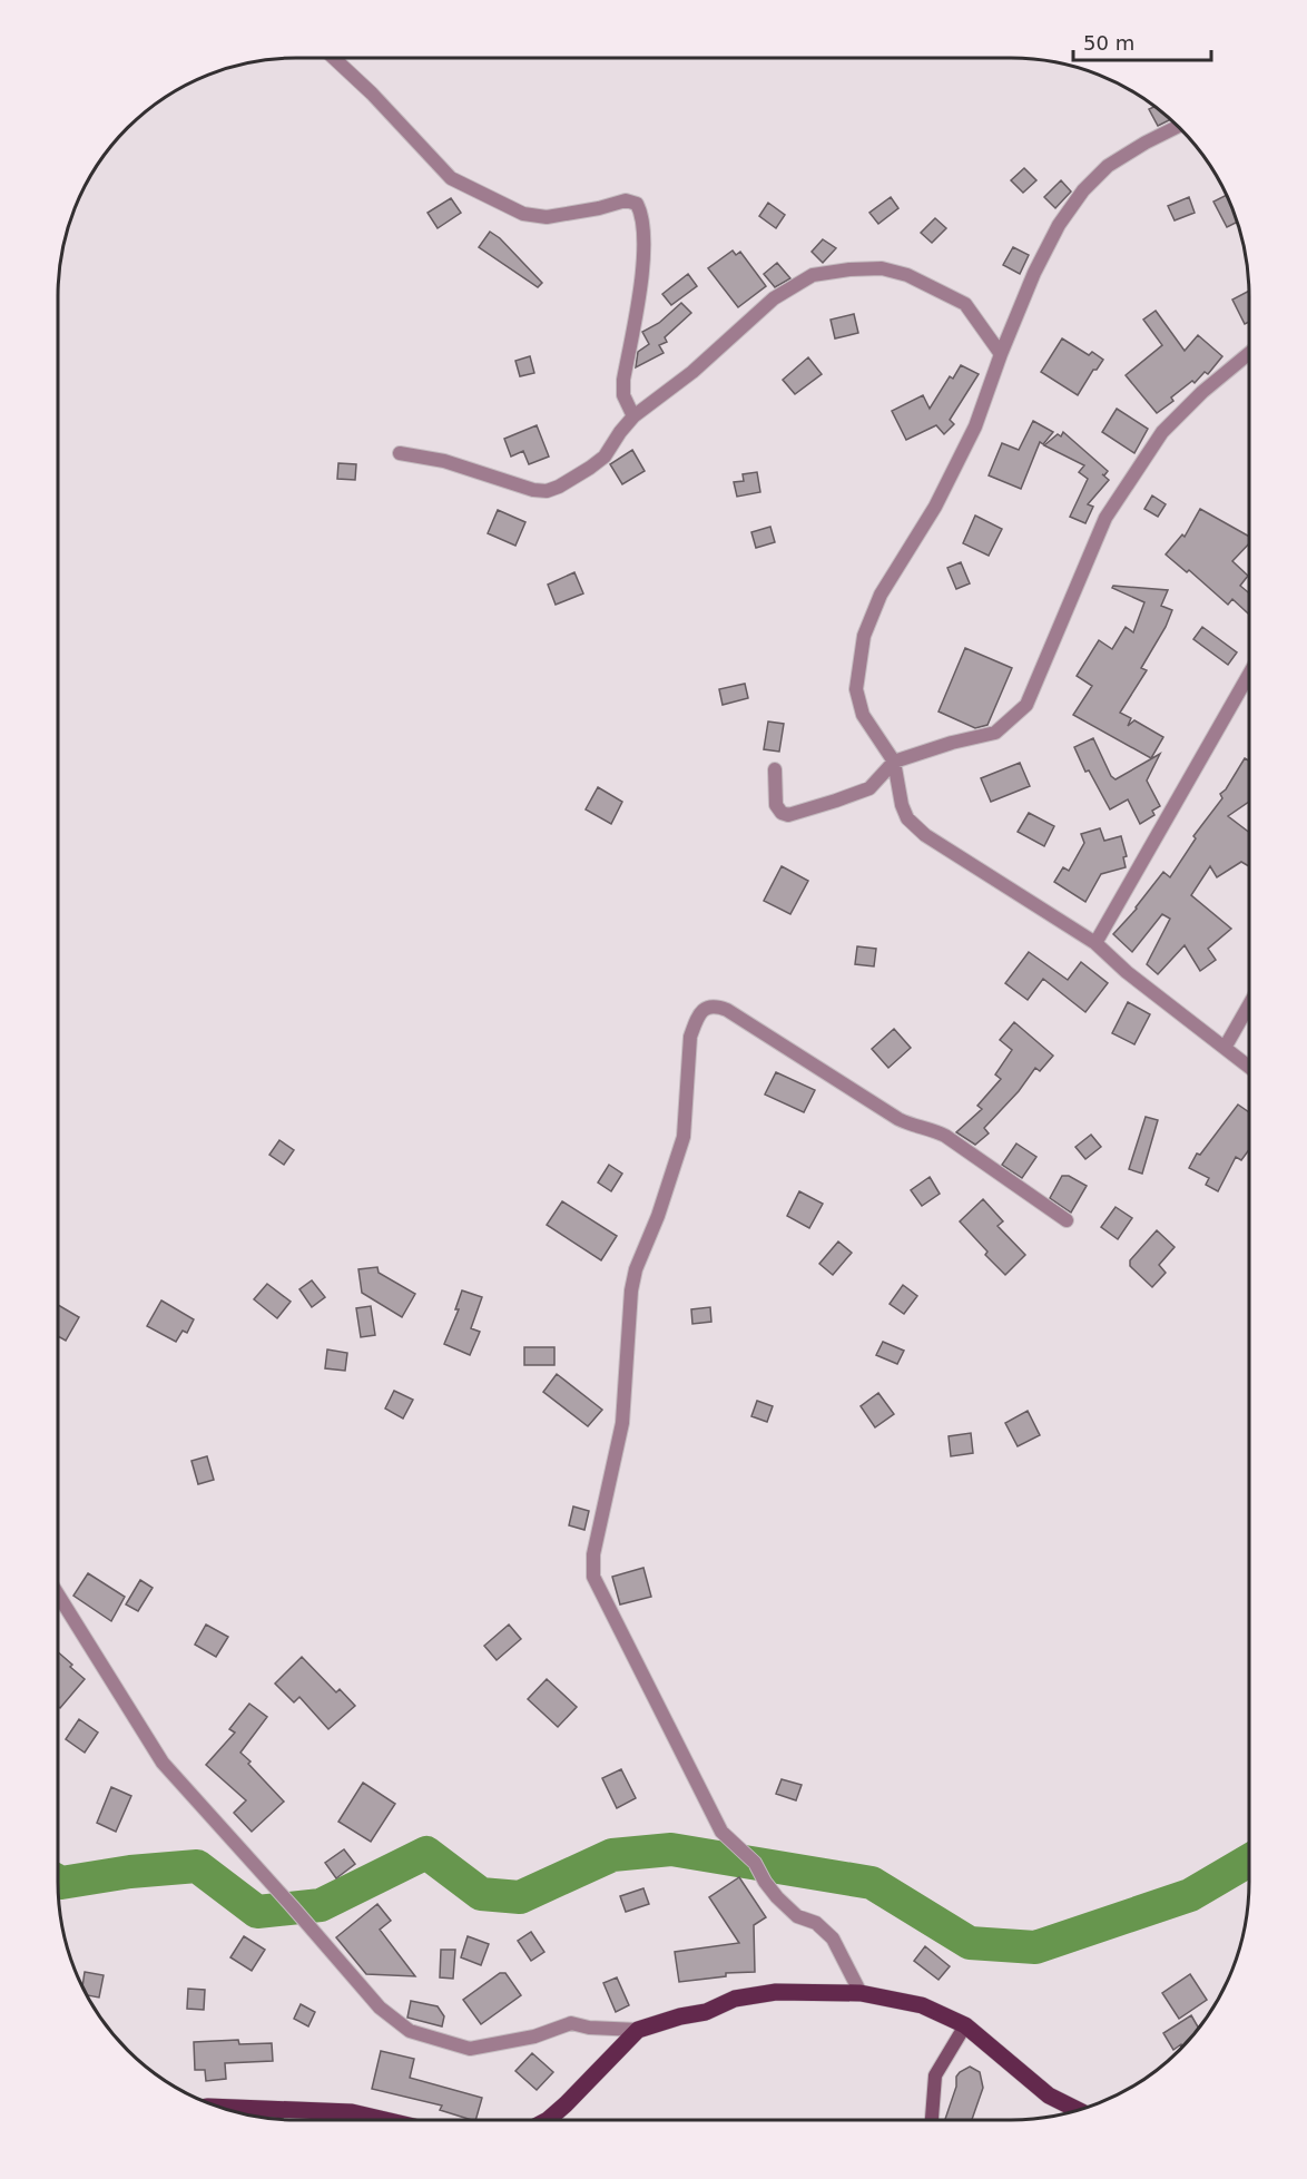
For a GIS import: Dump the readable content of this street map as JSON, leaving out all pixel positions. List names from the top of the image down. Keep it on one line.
{"scale_bar":"50 m"}
